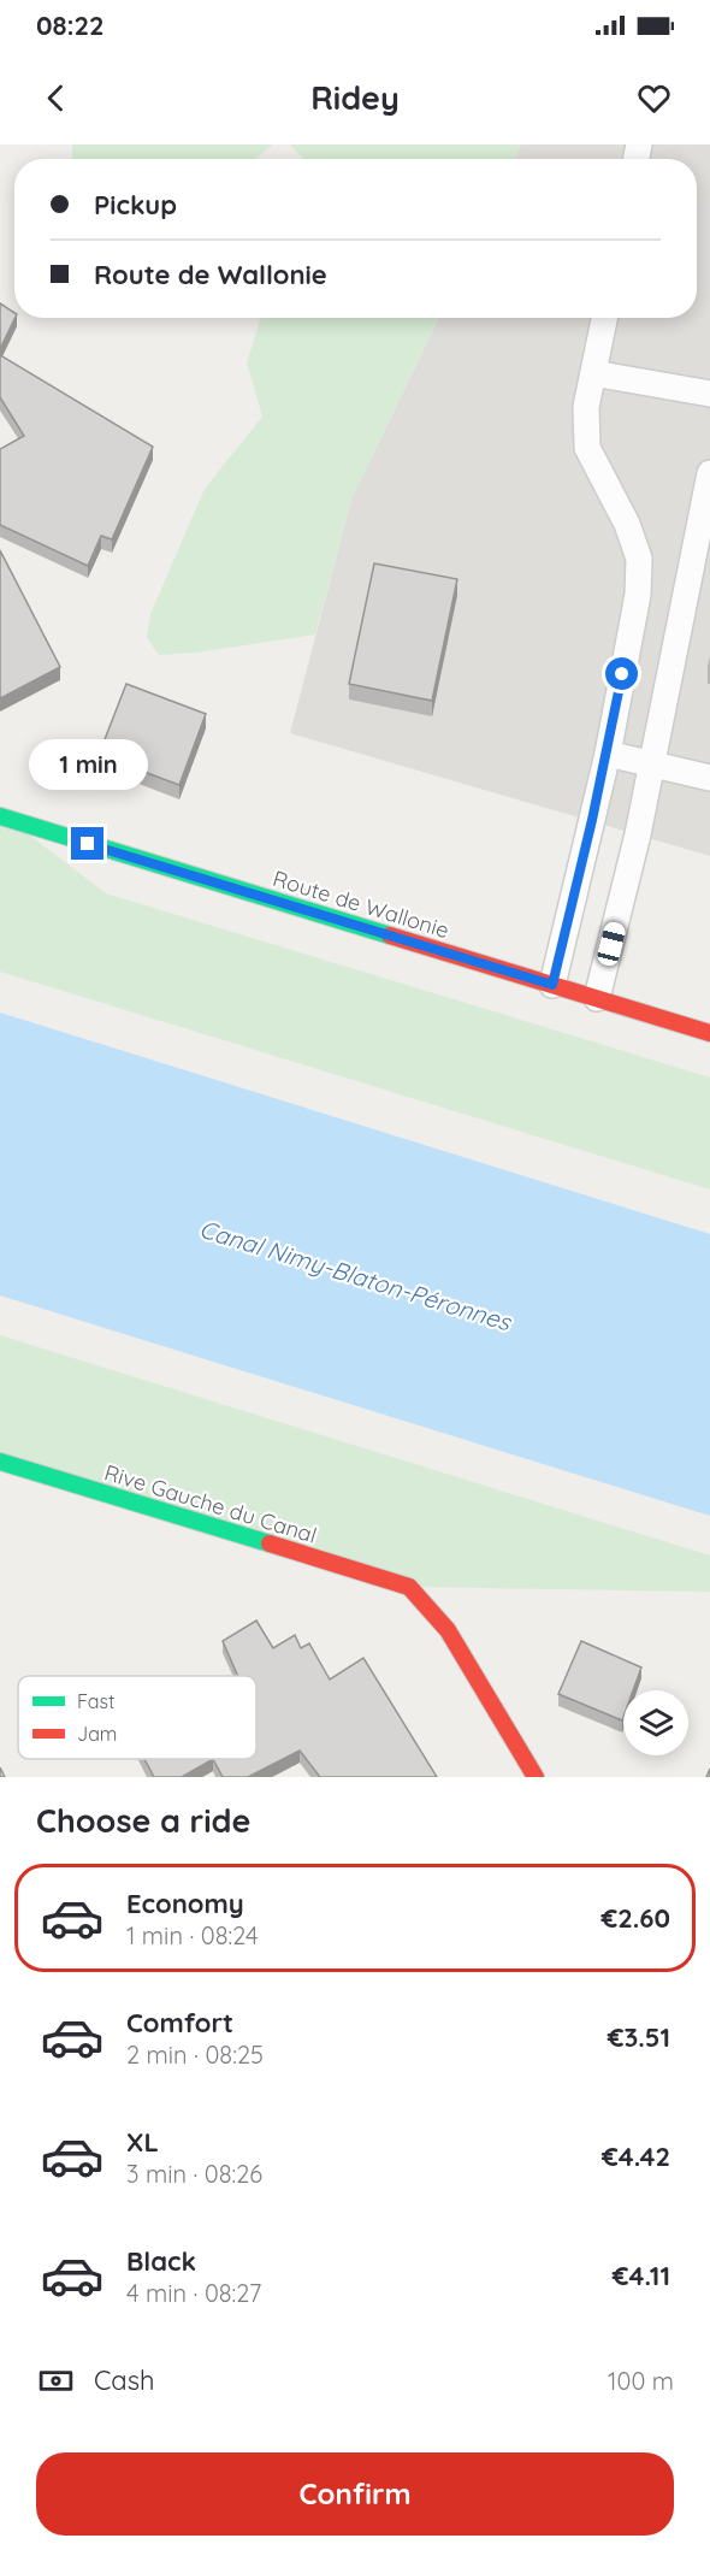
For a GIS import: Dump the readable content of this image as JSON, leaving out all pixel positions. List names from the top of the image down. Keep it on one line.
{"streets":{"main road":["Route de Wallonie","Rive Gauche du Canal"]},"water":["Canal Nimy-Blaton-Péronnes"],"legend":["Fast","Jam"],"page":{"status":"08:22","header":"Ridey","banner":["Pickup","Route de Wallonie"],"bubble":"1 min","heading":"Choose a ride","list":[{"name":"Economy","note":"1 min · 08:24","value":"€2.60"},{"name":"Comfort","note":"2 min · 08:25","value":"€3.51"},{"name":"XL","note":"3 min · 08:26","value":"€4.42"},{"name":"Black","note":"4 min · 08:27","value":"€4.11"}],"pay":["Cash","100 m"],"buttons":"Confirm"}}
